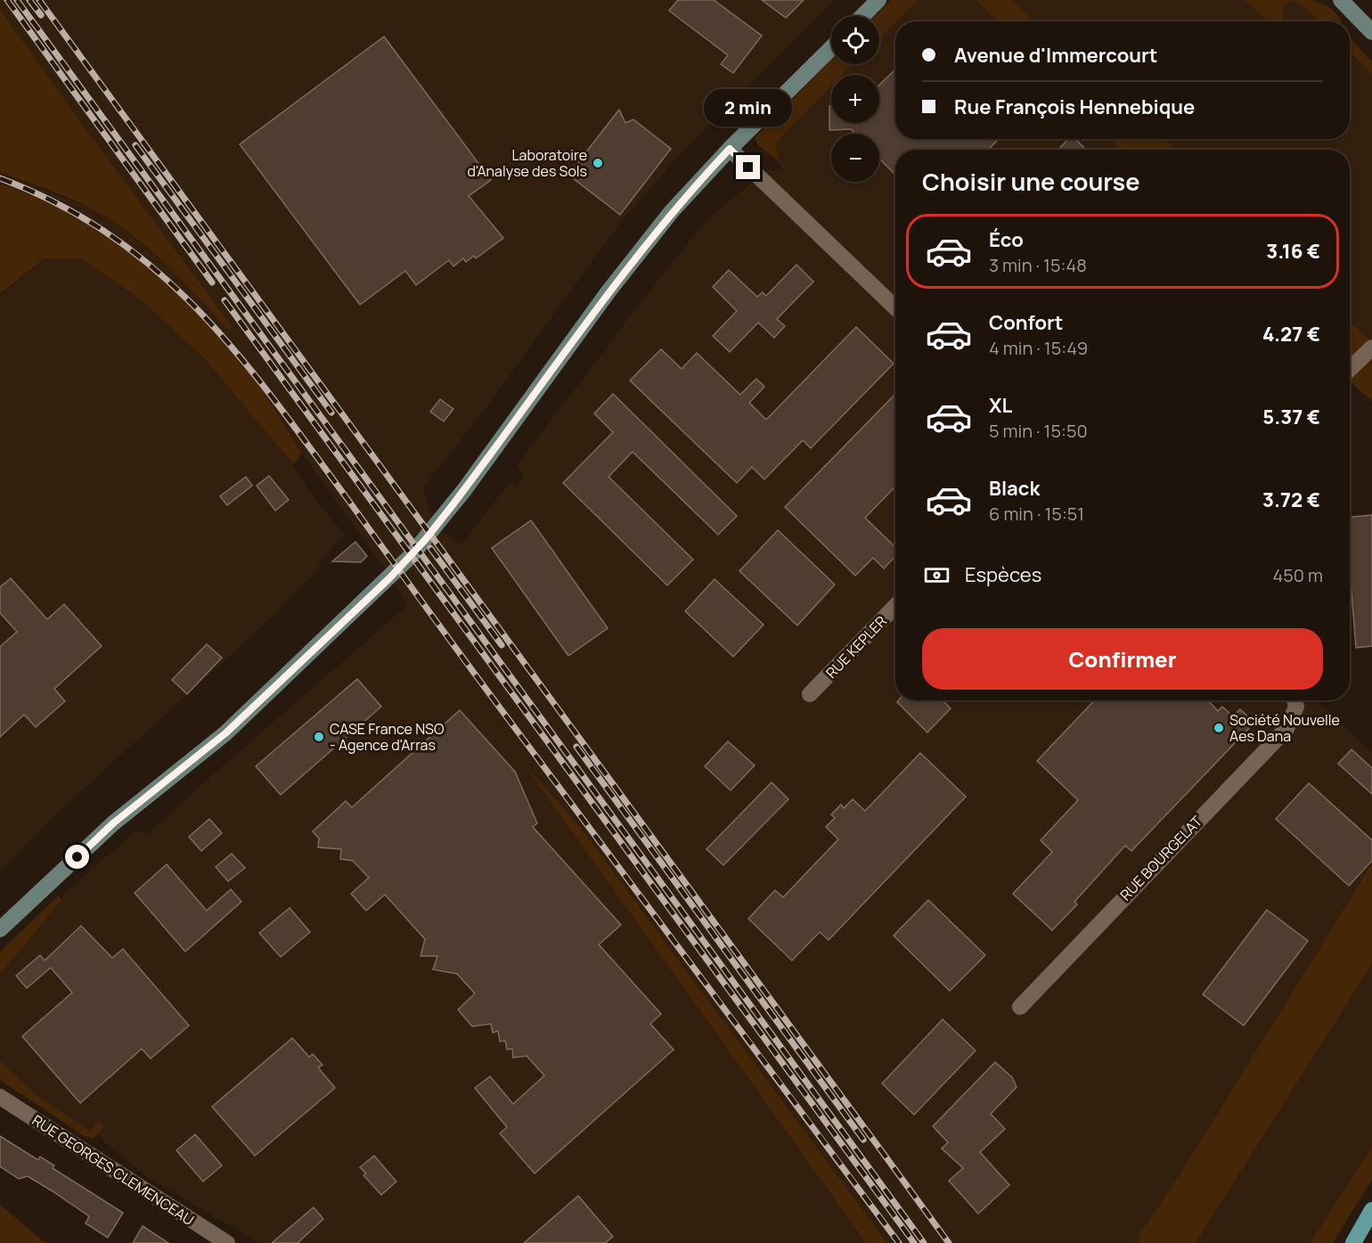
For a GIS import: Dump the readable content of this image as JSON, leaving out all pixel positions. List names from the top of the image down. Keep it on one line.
{"streets":{"street":["RUE KEPLER","RUE BOURGELAT","RUE GEORGES CLEMENCEAU"]},"places":["Laboratoire d'Analyse des Sols","Société Nouvelle Aes Dana","CASE France NSO - Agence d'Arras"],"page":{"map_buttons":["+","−"],"banner":["Avenue d'Immercourt","Rue François Hennebique"],"bubble":"2 min","heading":"Choisir une course","list":[{"name":"Éco","note":"3 min · 15:48","value":"3.16 €"},{"name":"Confort","note":"4 min · 15:49","value":"4.27 €"},{"name":"XL","note":"5 min · 15:50","value":"5.37 €"},{"name":"Black","note":"6 min · 15:51","value":"3.72 €"}],"pay":["Espèces","450 m"],"buttons":"Confirmer"}}
